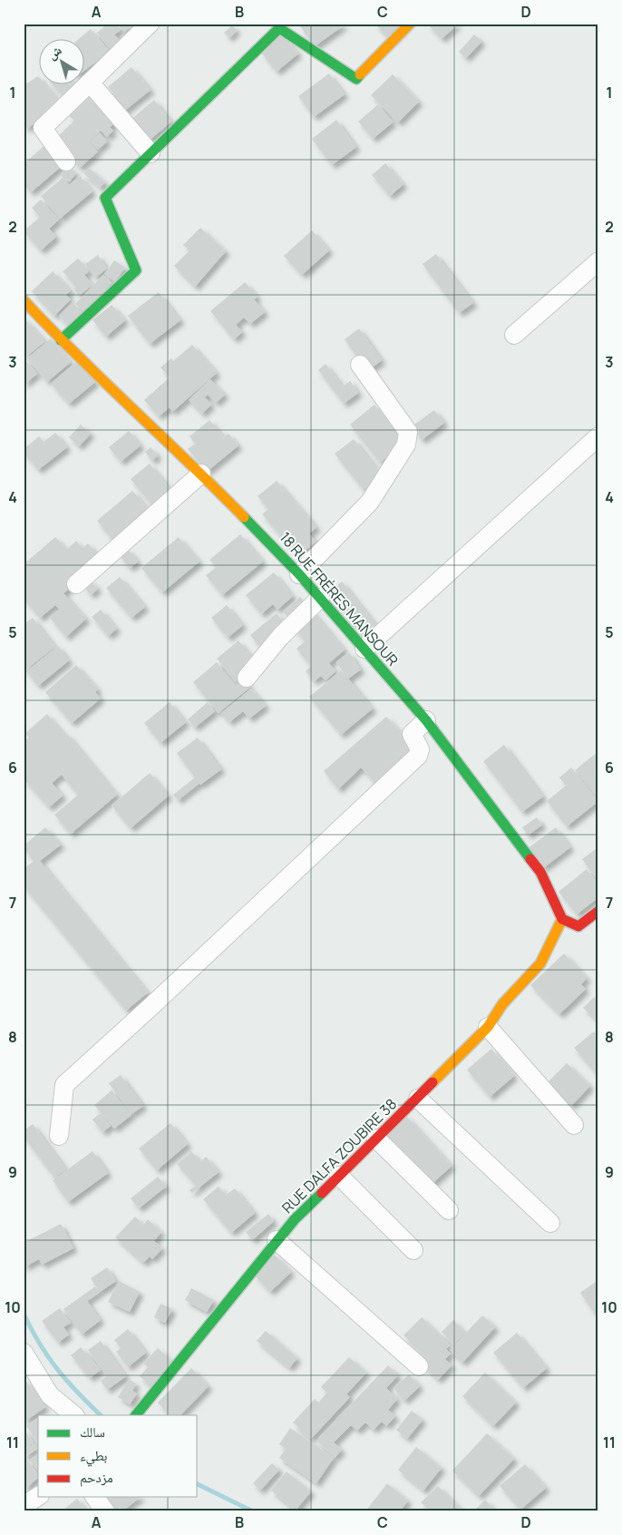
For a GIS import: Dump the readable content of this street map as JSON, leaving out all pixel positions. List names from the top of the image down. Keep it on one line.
{"streets":{"street":["18 RUE FRÉRES MANSOUR","RUE DALFA ZOUBIRE 38"]},"crossings":[["18 RUE FRÉRES MANSOUR","RUE DALFA ZOUBIRE 38"]],"legend":["سالك","بطيء","مزدحم"],"north":"top left","grid":{"columns":["A","B","C","D"],"rows":["1","2","3","4","5","6","7","8","9","10","11"]}}
